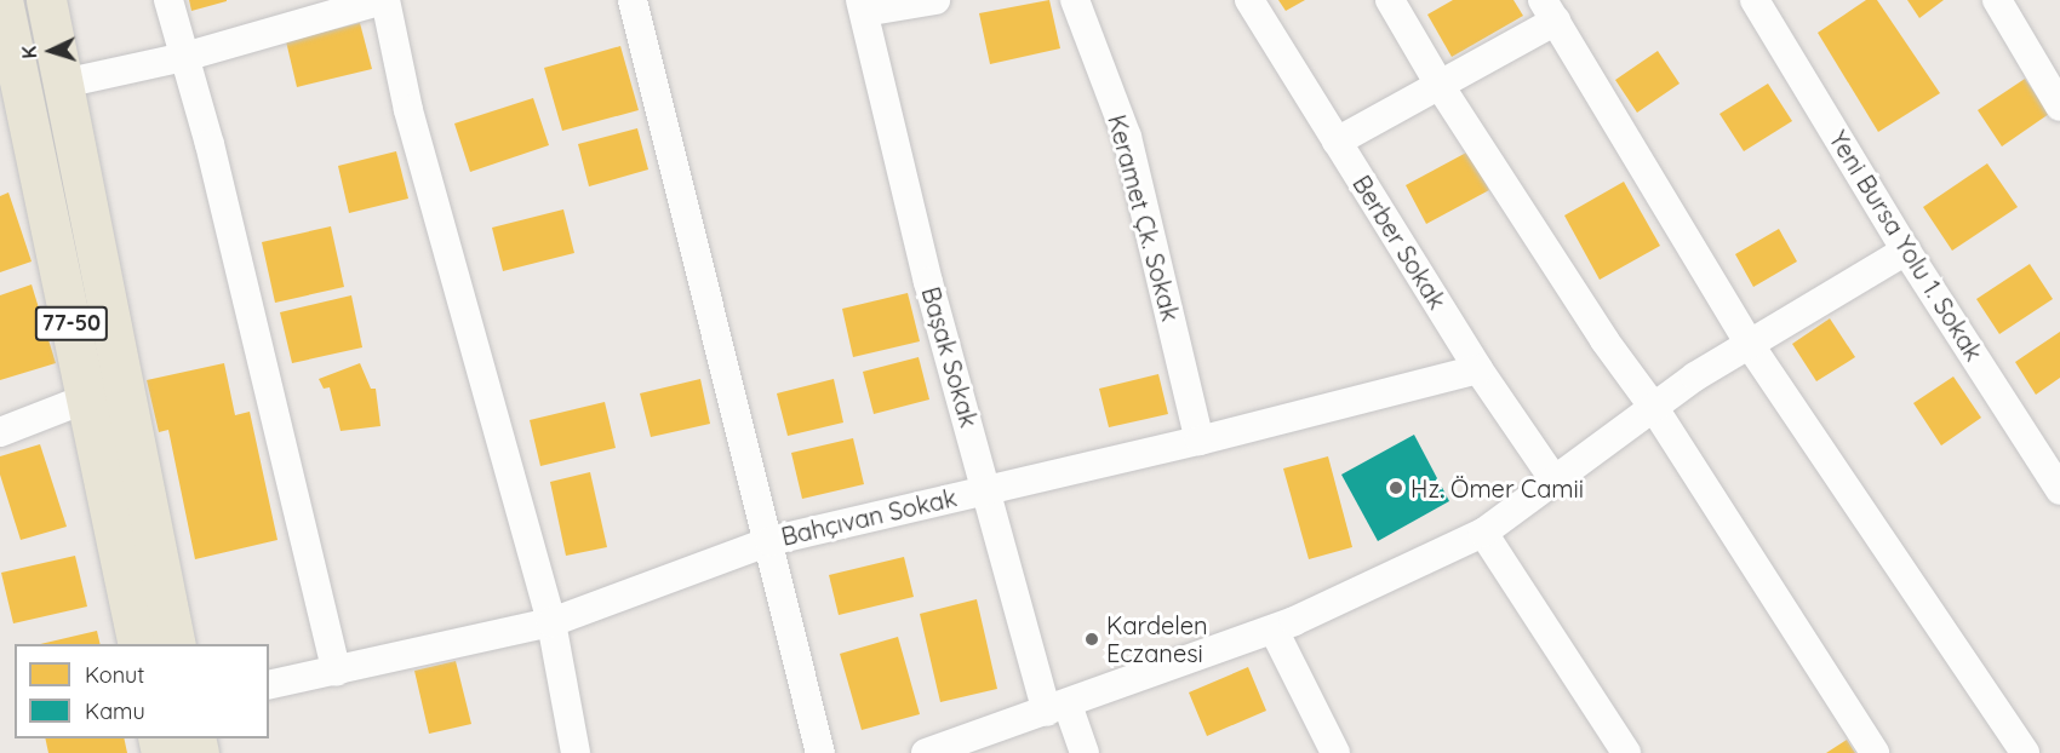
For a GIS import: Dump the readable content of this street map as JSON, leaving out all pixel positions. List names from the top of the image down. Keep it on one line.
{"streets":{"main road":["77-50"],"street":["Keramet Çk. Sokak","Berber Sokak","Yeni Bursa Yolu 1. Sokak","Başak Sokak","Bahçıvan Sokak"]},"crossings":[["Keramet Çk. Sokak","Bahçıvan Sokak"],["Berber Sokak","Bahçıvan Sokak"],["Başak Sokak","Bahçıvan Sokak"]],"places":["Hz. Ömer Camii","Kardelen Eczanesi"],"legend":["Konut","Kamu"],"north":"left"}
